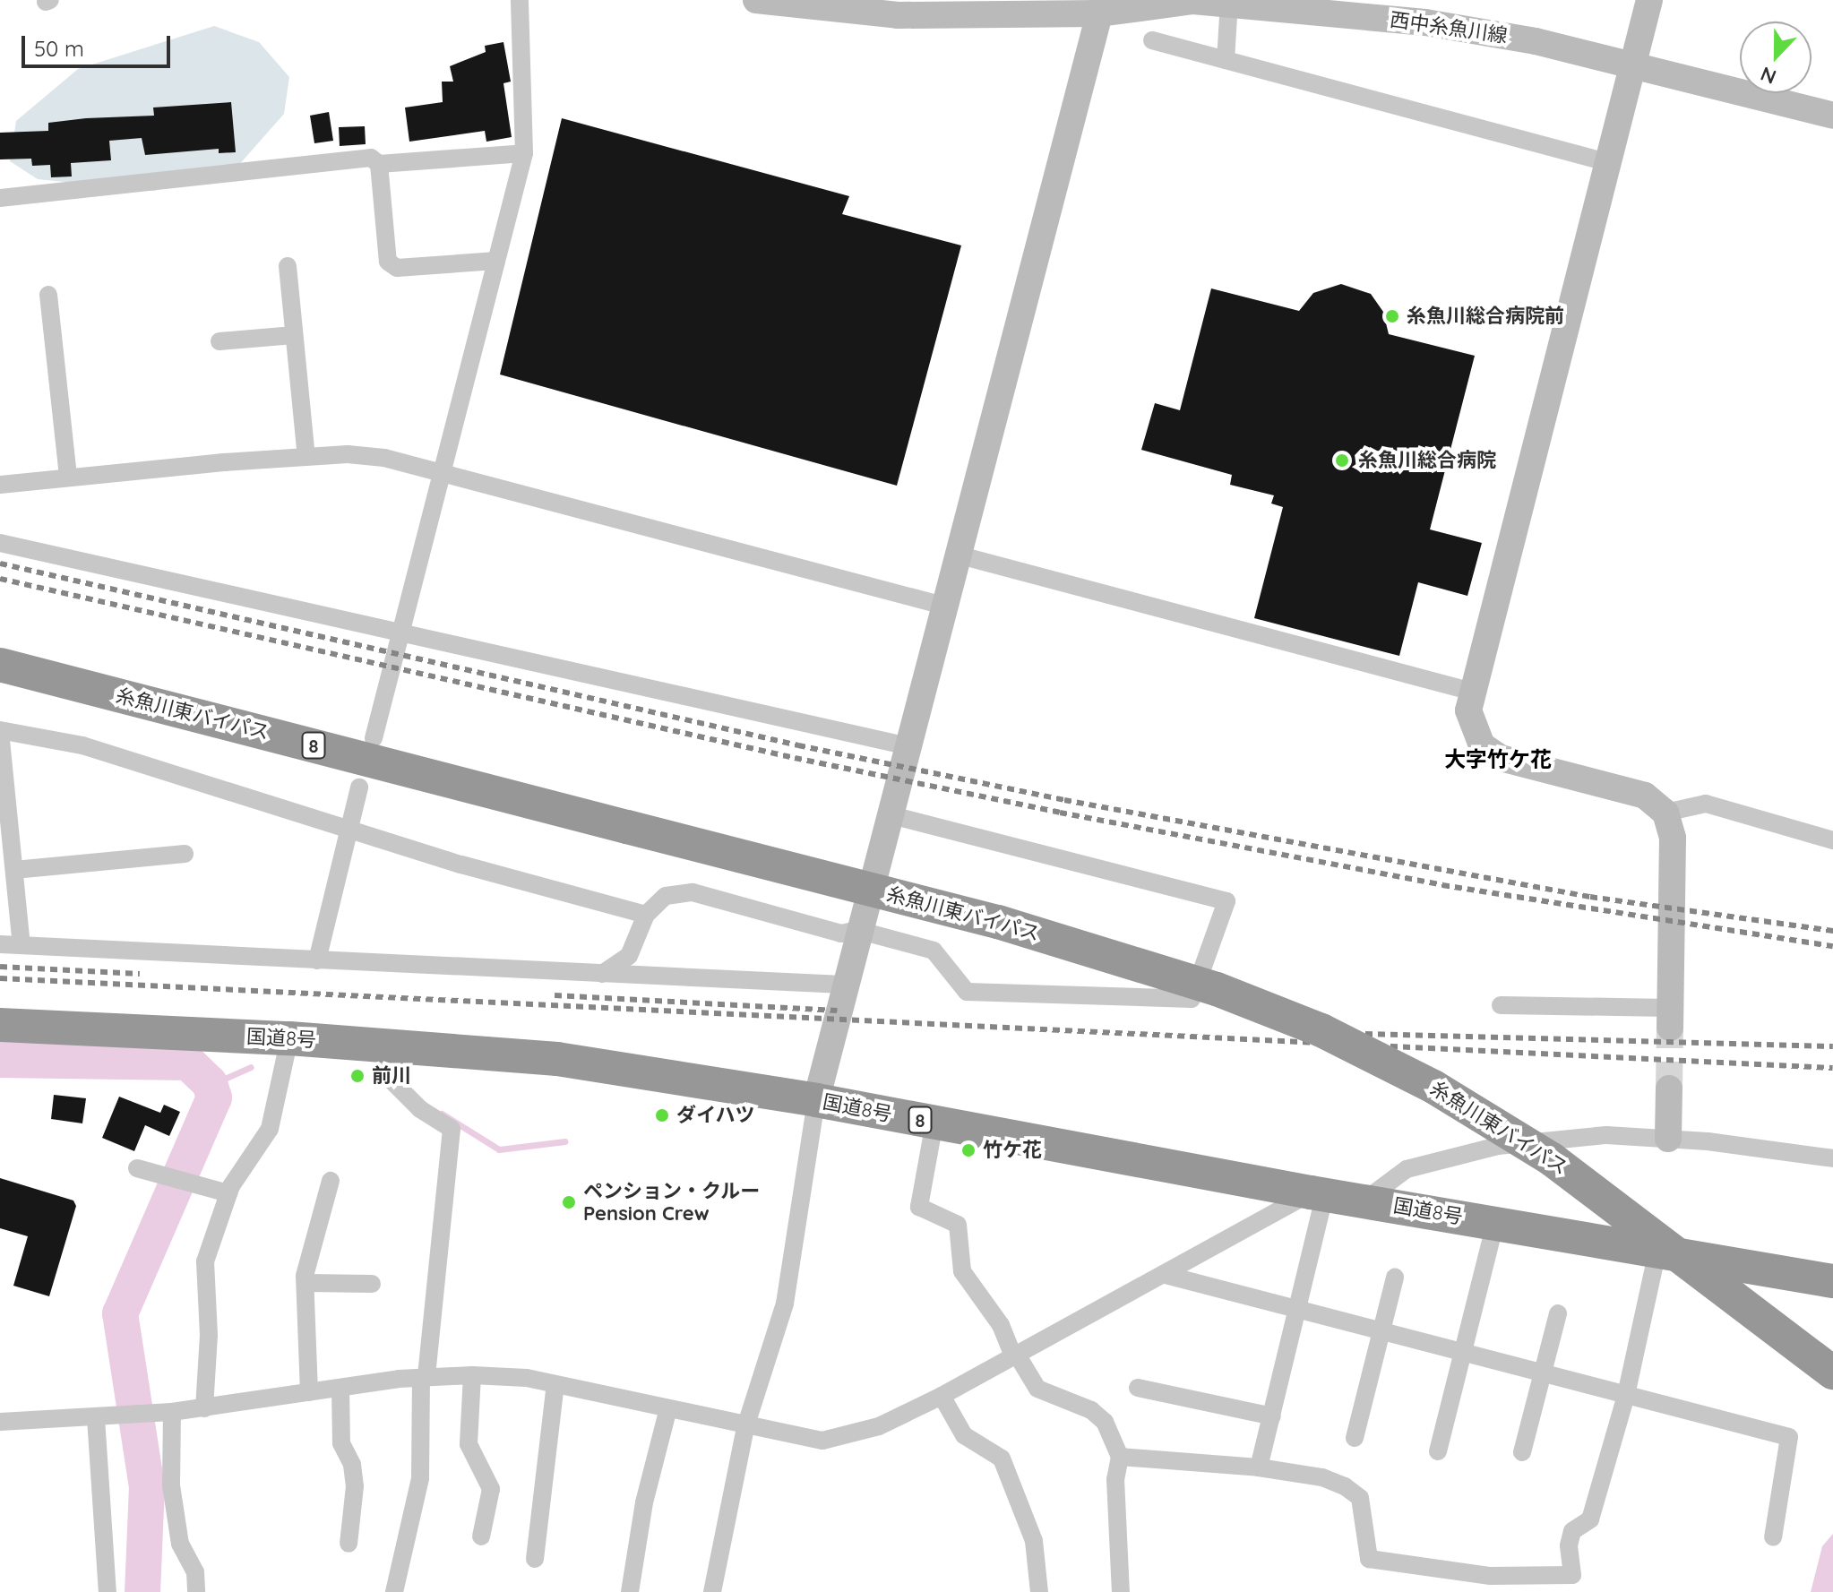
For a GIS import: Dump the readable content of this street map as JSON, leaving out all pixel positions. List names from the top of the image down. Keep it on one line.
{"streets":{"highway":["糸魚川東バイパス","8","国道8号"],"street":["西中糸魚川線"]},"districts":["大字竹ケ花"],"places":["糸魚川総合病院前","糸魚川総合病院","前川","ダイハツ","竹ケ花","ペンション・クルー Pension Crew"],"scale_bar":"50 m","north":"bottom"}
